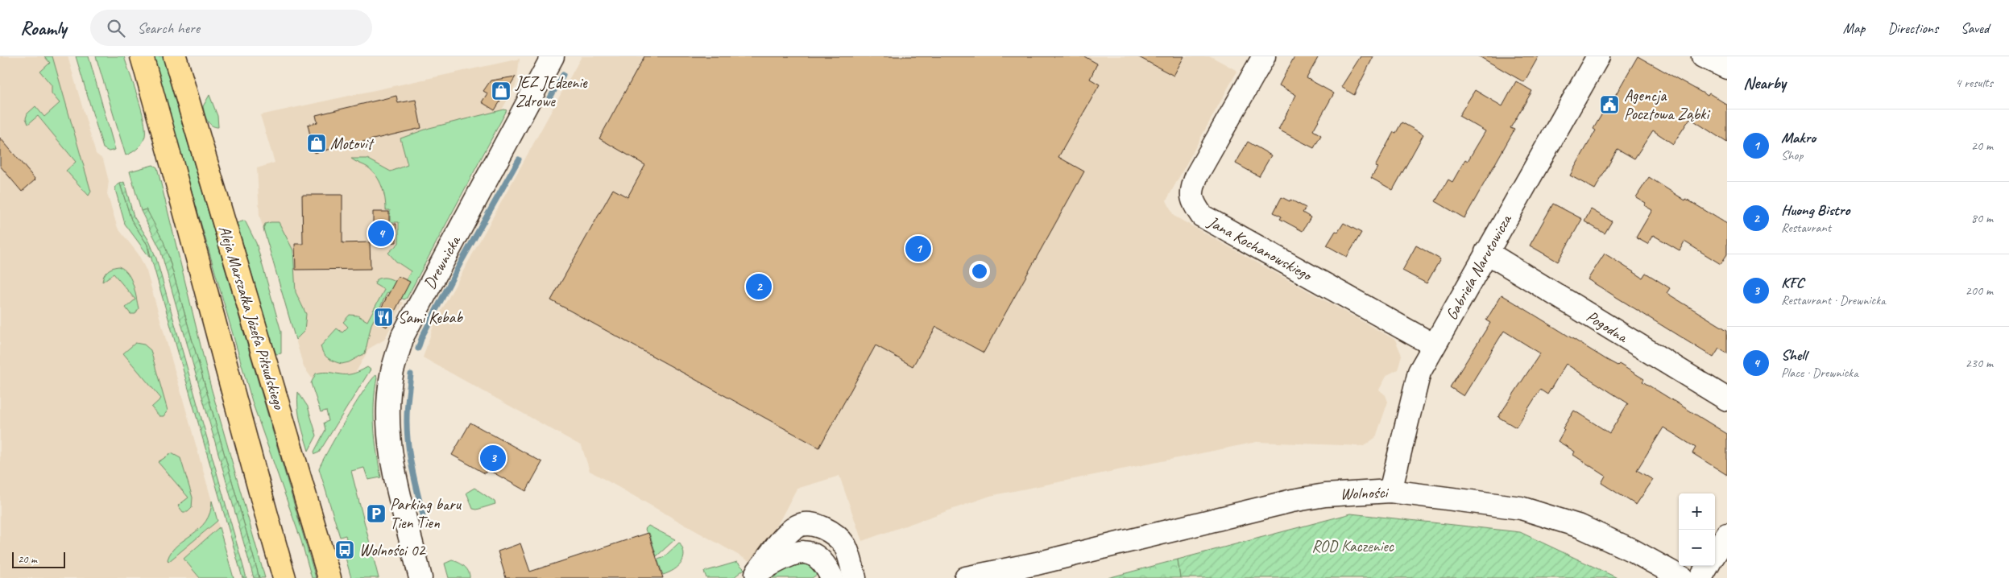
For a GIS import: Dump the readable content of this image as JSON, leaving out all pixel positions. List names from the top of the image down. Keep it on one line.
{"streets":{"main road":["Aleja Marszałka Józefa Piłsudskiego"],"street":["Jana Kochanowskiego","Drewnicka","Gabriela Narutowicza","Pogodna","Wolności"]},"crossings":[["Jana Kochanowskiego","Gabriela Narutowicza"],["Gabriela Narutowicza","Pogodna"],["Gabriela Narutowicza","Wolności"]],"parks":["ROD Kaczeniec"],"places":{"shop":["JEZ JEdzenie Zdrowe","Motovit"],"public building":["Agencja Pocztowa Ząbki"],"restaurant":["Sami Kebab"],"parking":["Parking baru Tien Tien"],"bus stop":["Wolności 02"]},"scale_bar":"20 m","page":{"header":"Roamly","search":"Search here","nav":["Map","Directions","Saved"],"heading":["Nearby","4 results"],"list":[{"mark":"1","name":"Makro","note":"Shop","value":"20 m"},{"mark":"2","name":"Huong Bistro","note":"Restaurant","value":"80 m"},{"mark":"3","name":"KFC","note":"Restaurant · Drewnicka","value":"200 m"},{"mark":"4","name":"Shell","note":"Place · Drewnicka","value":"230 m"}],"pins":["4","1","2","3"],"map_buttons":["+","−"],"scale":"20 m"}}
